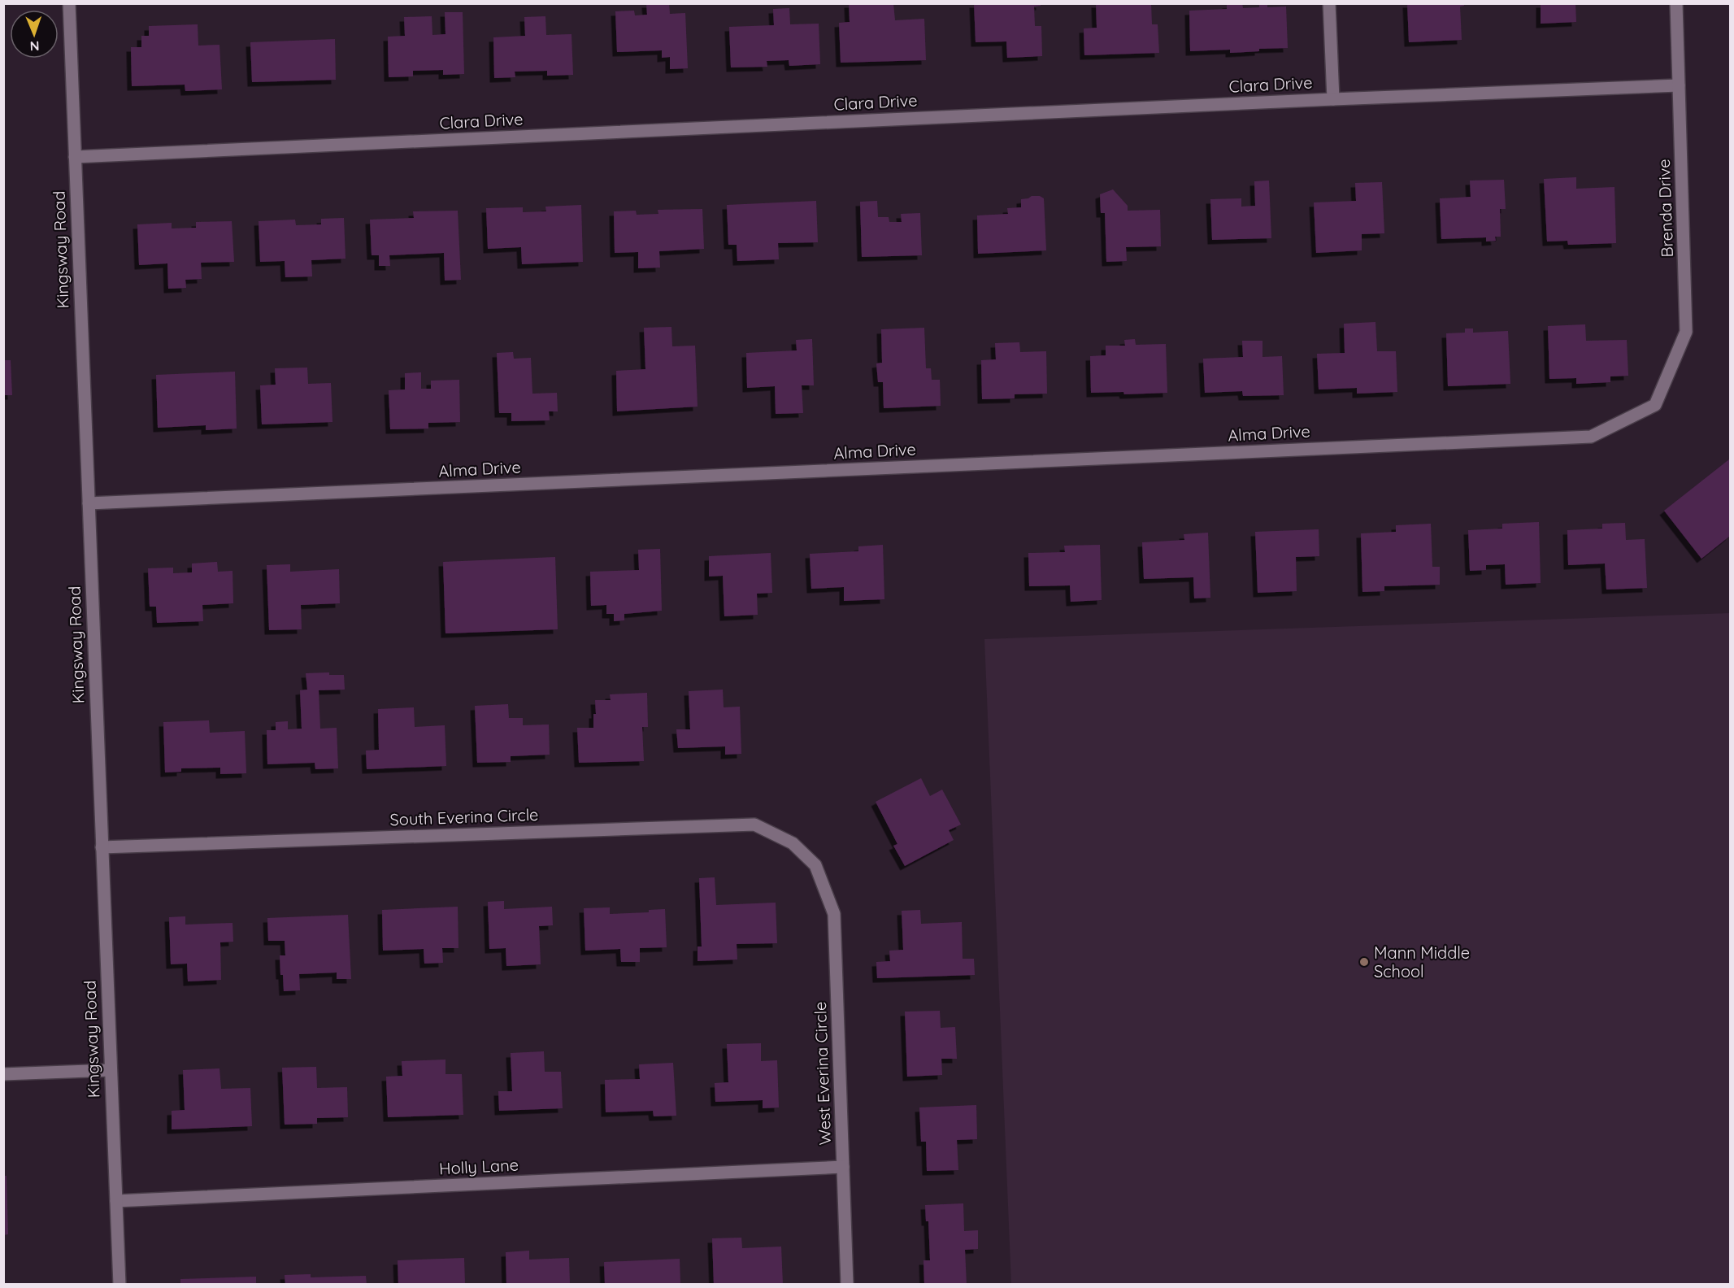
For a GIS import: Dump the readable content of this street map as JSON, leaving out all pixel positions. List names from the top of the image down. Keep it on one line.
{"streets":{"street":["Clara Drive","Brenda Drive","Kingsway Road","Alma Drive","South Everina Circle","West Everina Circle","Holly Lane"]},"crossings":[["Clara Drive","Brenda Drive"],["Clara Drive","Kingsway Road"],["Brenda Drive","Alma Drive"],["Kingsway Road","Alma Drive"],["Kingsway Road","South Everina Circle"],["Kingsway Road","Holly Lane"],["South Everina Circle","West Everina Circle"],["West Everina Circle","Holly Lane"]],"places":["Mann Middle School"],"north":"bottom"}
